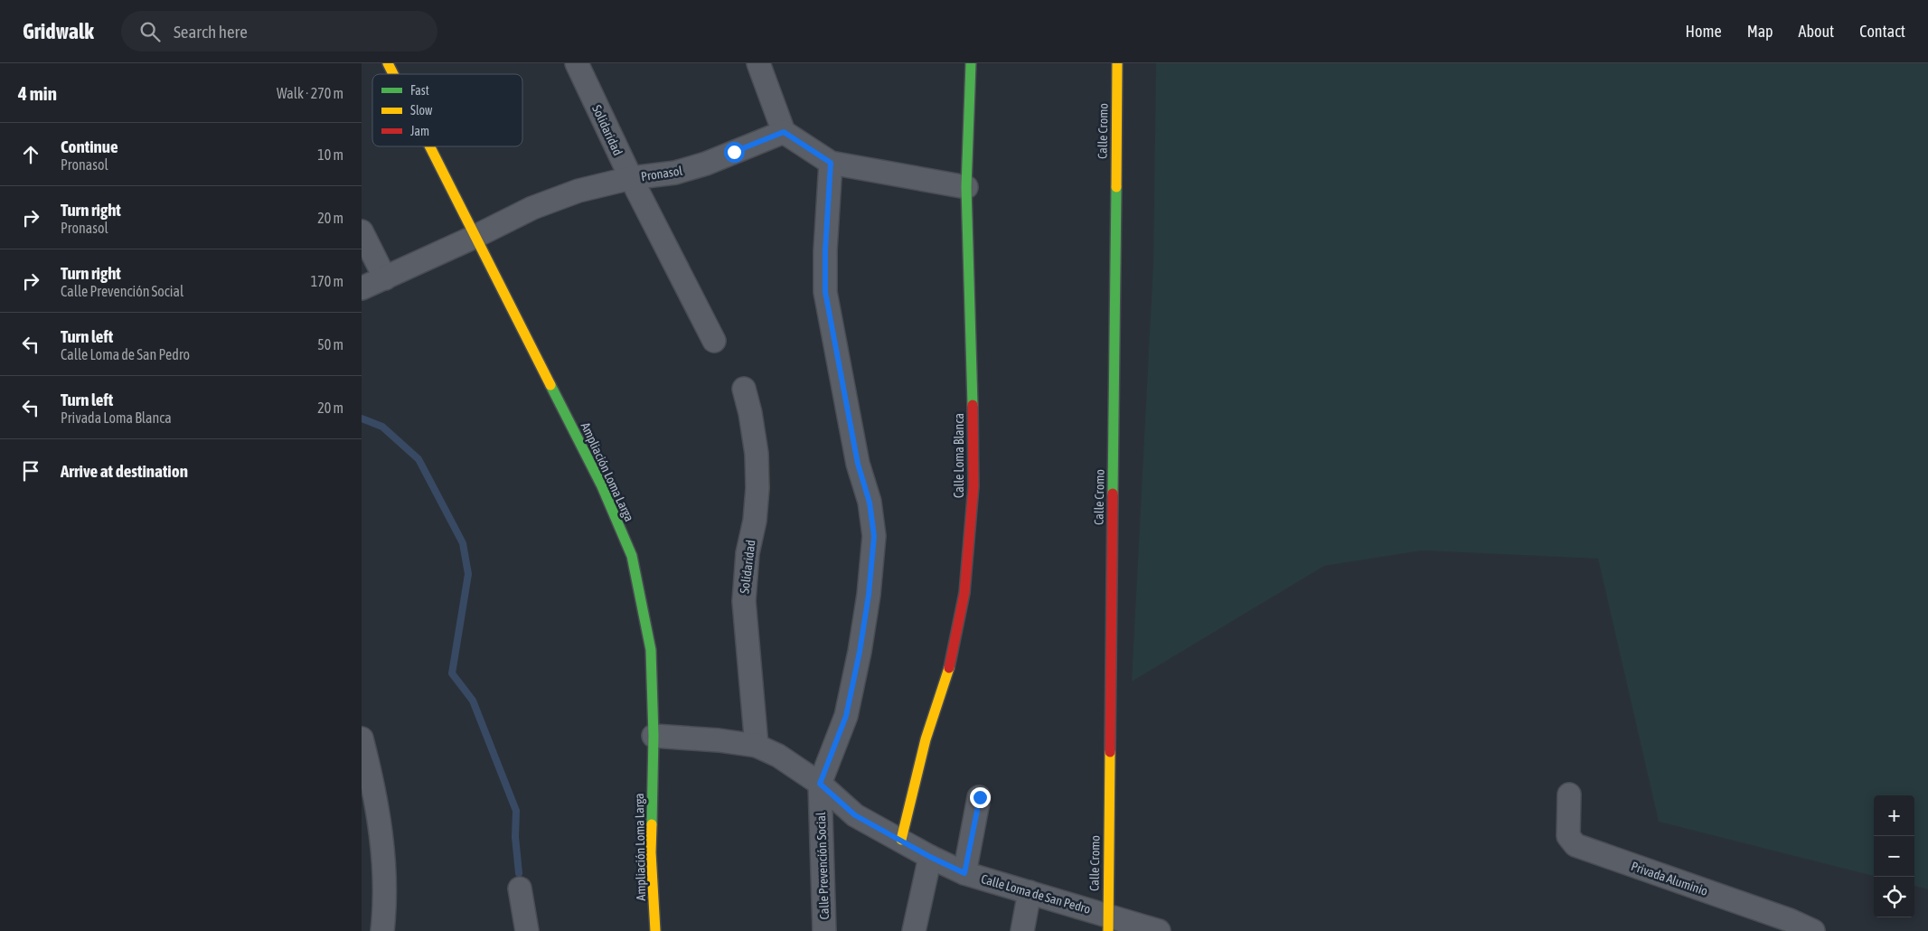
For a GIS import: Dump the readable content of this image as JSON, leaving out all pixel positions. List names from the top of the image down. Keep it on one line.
{"streets":{"street":["Solidaridad","Calle Cromo","Pronasol","Calle Loma Blanca","Ampliación Loma Larga","Calle Prevención Social","Privada Aluminio","Calle Loma de San Pedro"]},"crossings":[["Solidaridad","Pronasol"],["Solidaridad","Calle Loma de San Pedro"],["Calle Cromo","Calle Loma de San Pedro"],["Pronasol","Ampliación Loma Larga"],["Calle Loma Blanca","Calle Loma de San Pedro"],["Ampliación Loma Larga","Calle Loma de San Pedro"],["Calle Prevención Social","Calle Loma de San Pedro"]],"legend":["Fast","Slow","Jam"],"page":{"header":"Gridwalk","search":"Search here","nav":["Home","Map","About","Contact"],"heading":["4 min","Walk · 270 m"],"list":[["Continue","Pronasol","10 m"],["Turn right","Pronasol","20 m"],["Turn right","Calle Prevención Social","170 m"],["Turn left","Calle Loma de San Pedro","50 m"],["Turn left","Privada Loma Blanca","20 m"],"Arrive at destination"],"map_buttons":["+","−"]}}
